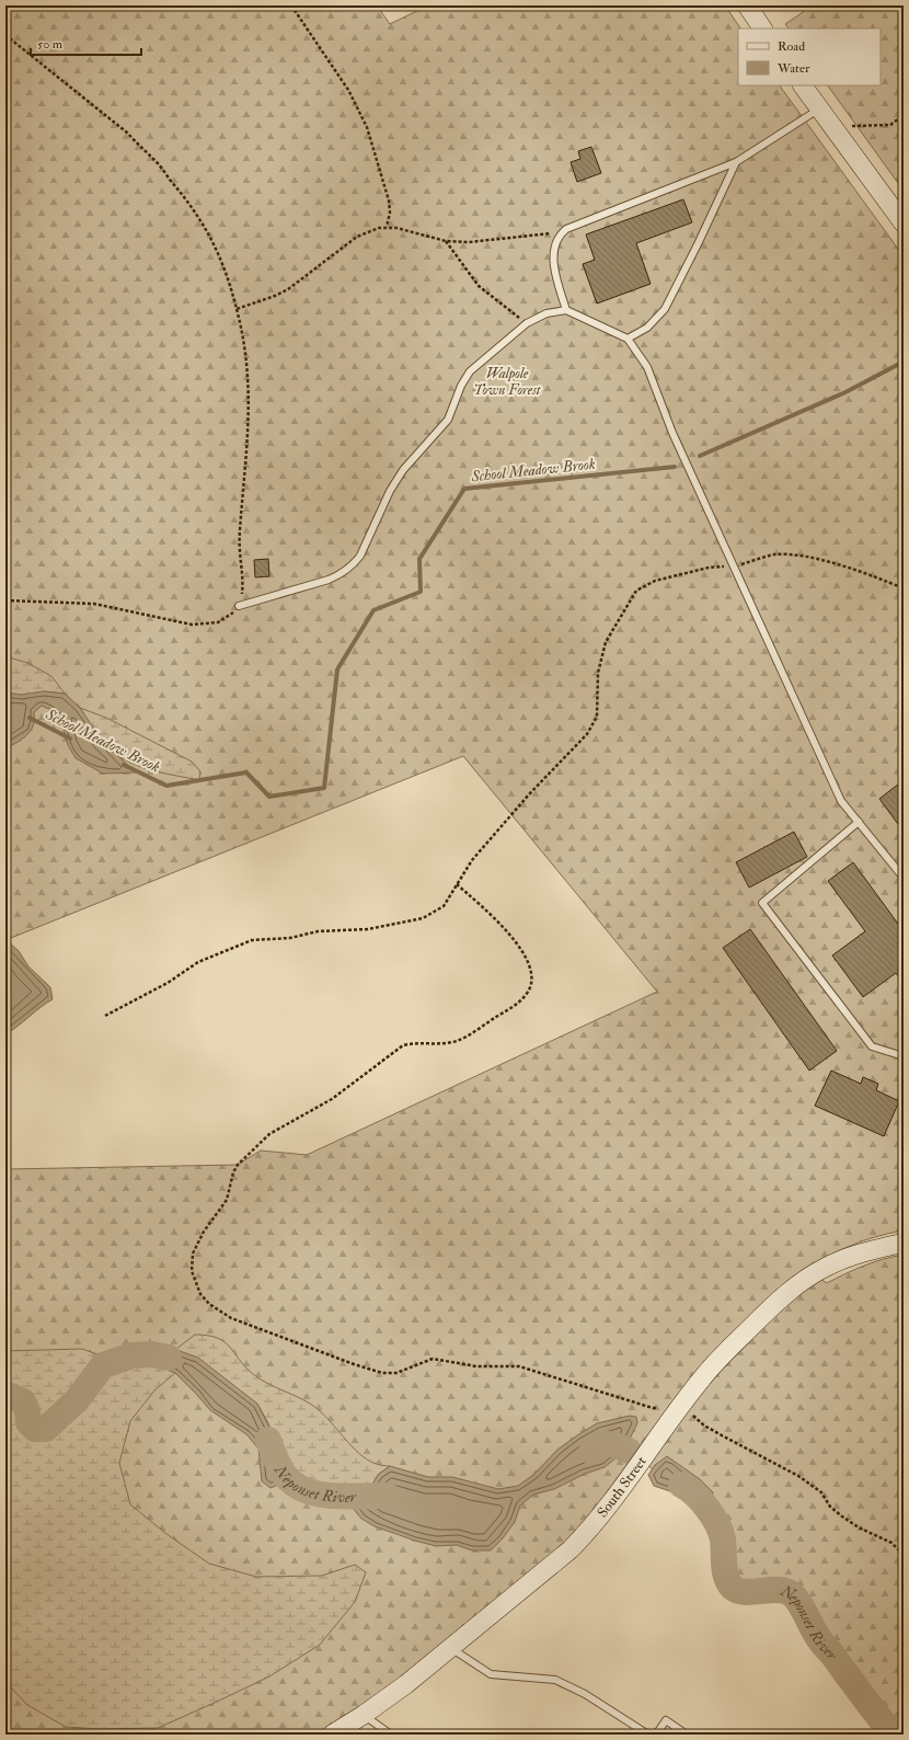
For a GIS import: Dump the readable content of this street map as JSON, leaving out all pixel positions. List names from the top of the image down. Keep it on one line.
{"streets":{"street":["South Street"]},"water":["School Meadow Brook","Neponset River"],"parks":["Walpole Town Forest"],"legend":["Road","Water"],"scale_bar":"50 m"}
